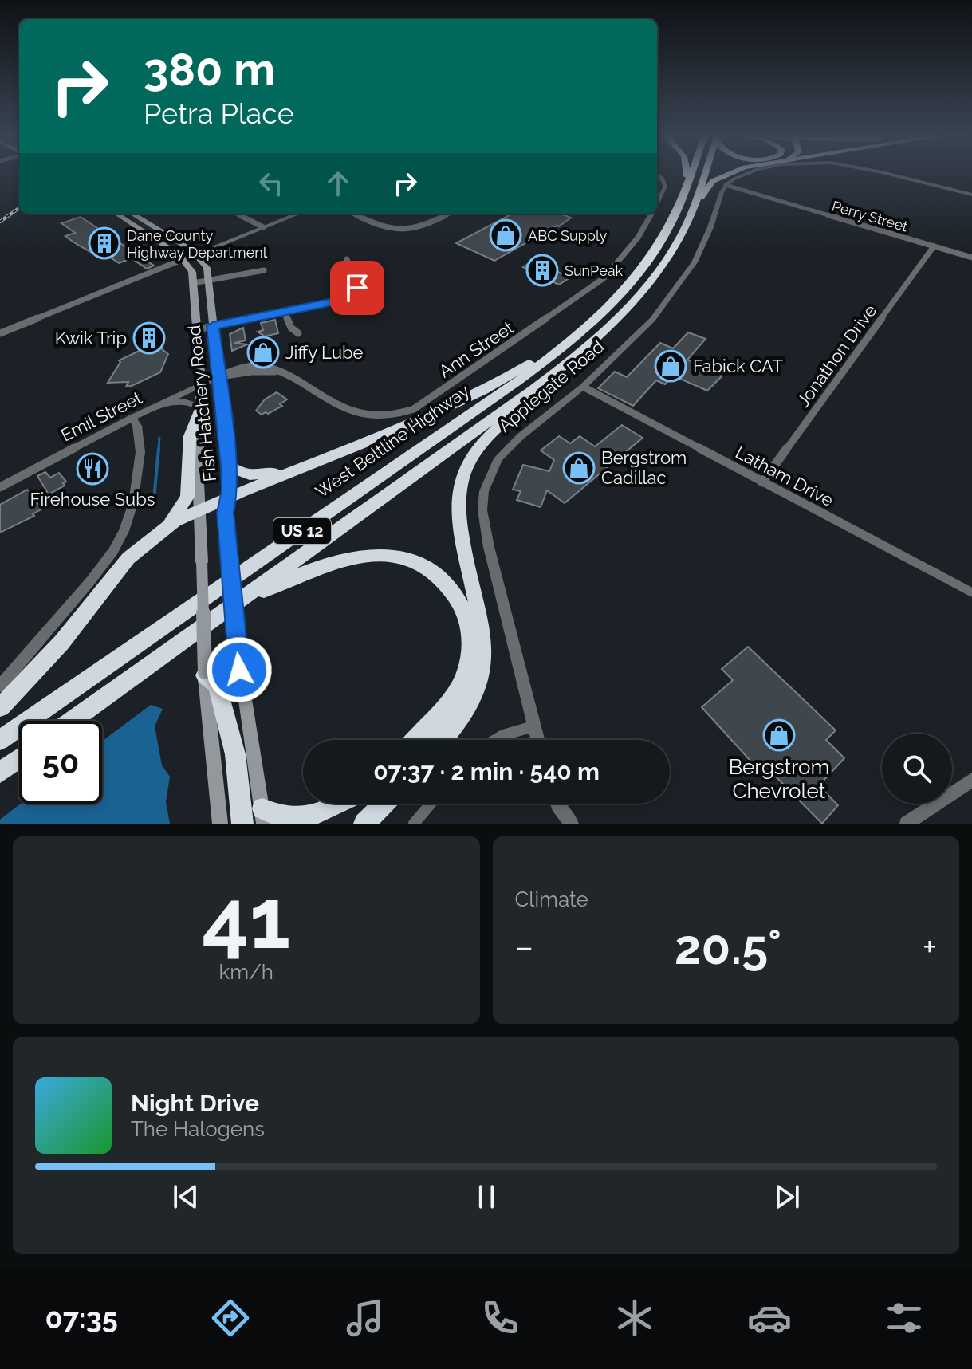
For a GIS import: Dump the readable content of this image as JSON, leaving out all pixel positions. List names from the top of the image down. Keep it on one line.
{"streets":{"highway":["West Beltline Highway","US 12"],"main road":["Fish Hatchery Road"],"street":["Perry Street","Ann Street","Jonathon Drive","Applegate Road","Emil Street","Latham Drive"]},"crossings":[["Perry Street","Jonathon Drive"],["Perry Street","Applegate Road"],["Ann Street","Fish Hatchery Road"],["Ann Street","Emil Street"],["Jonathon Drive","Latham Drive"],["Applegate Road","Latham Drive"],["Fish Hatchery Road","Emil Street"]],"places":{"shop":["ABC Supply","Jiffy Lube","Fabick CAT","Bergstrom Cadillac","Bergstrom Chevrolet"],"building":["Dane County Highway Department","SunPeak","Kwik Trip"],"restaurant":["Firehouse Subs"]},"page":{"turn":["380 m","Petra Place"],"limit":"50","trip":"07:37 · 2 min · 540 m","tile":[["41","km/h"],"Climate"],"heat":["−","20.5°","+"],"song":["Night Drive","The Halogens"],"tabs":"07:35"}}
